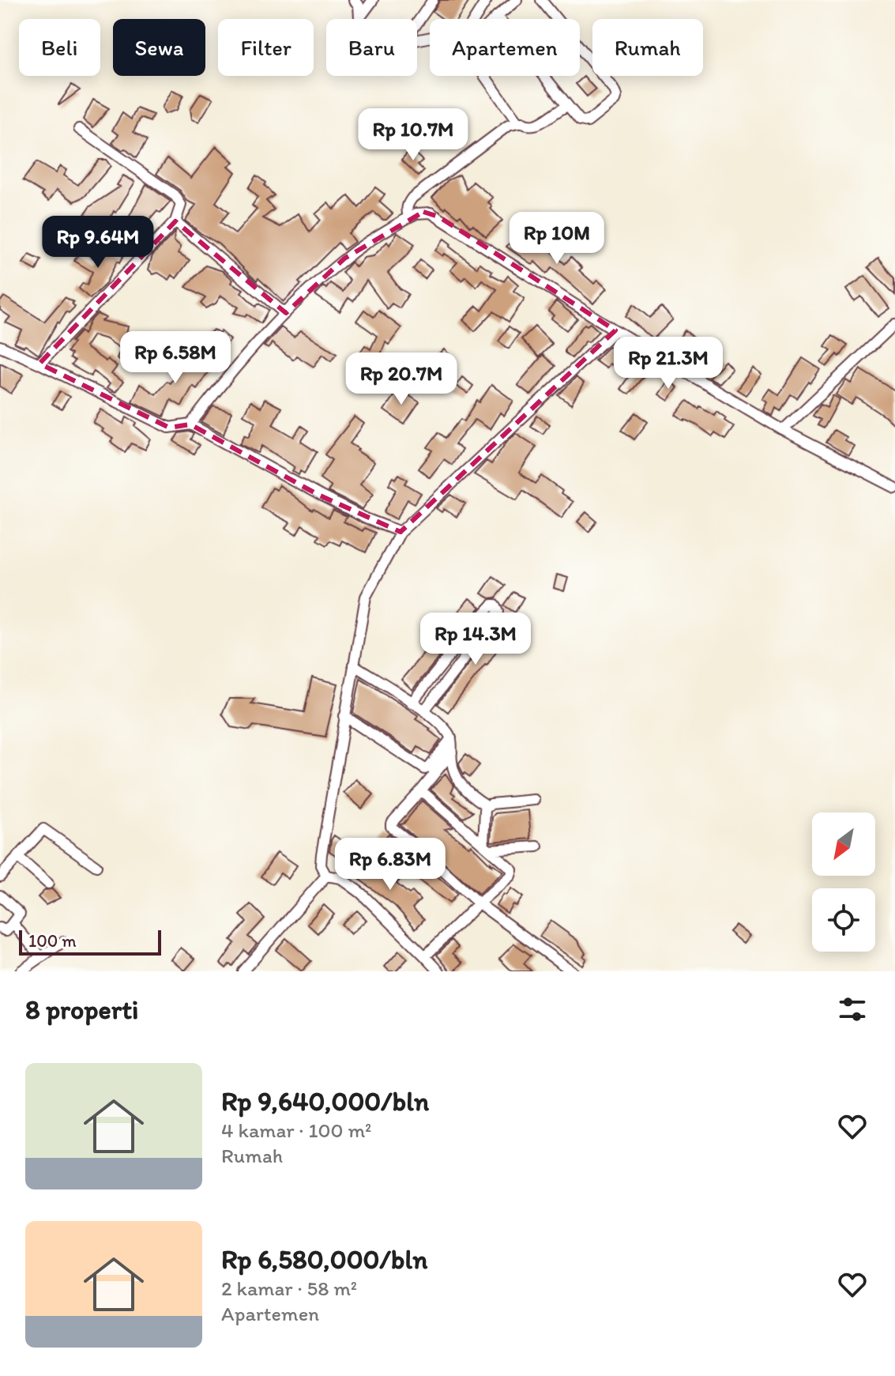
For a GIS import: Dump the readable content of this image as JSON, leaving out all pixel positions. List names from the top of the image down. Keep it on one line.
{"scale_bar":"100 m","north":"bottom left","page":{"chip":["Beli","Sewa","Filter","Baru","Apartemen","Rumah"],"price":["Rp 10.7M","Rp 10M","Rp 9.64M","Rp 6.58M","Rp 21.3M","Rp 20.7M","Rp 14.3M","Rp 6.83M"],"scale":"100 m","heading":"8 properti","list":[{"name":"Rp 9,640,000/bln","note":"4 kamar · 100 m² · Rumah"},{"name":"Rp 6,580,000/bln","note":"2 kamar · 58 m² · Apartemen"}]}}
